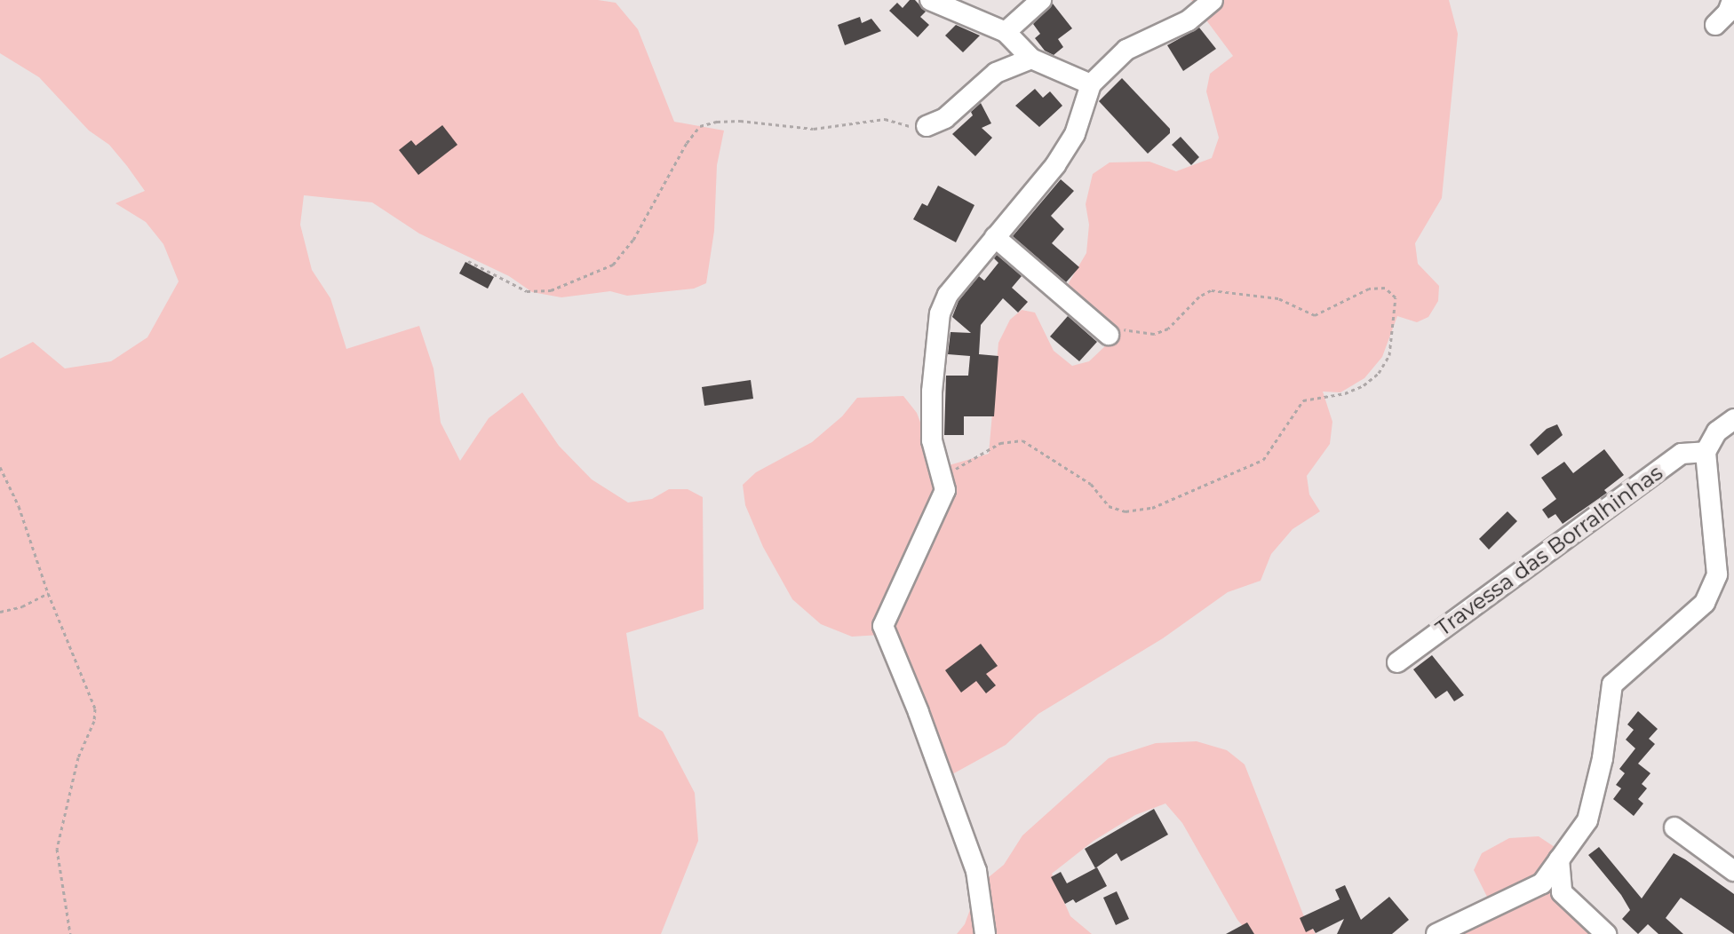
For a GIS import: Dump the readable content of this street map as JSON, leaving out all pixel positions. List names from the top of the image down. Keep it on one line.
{"streets":{"street":["Travessa das Borralhinhas"]}}
